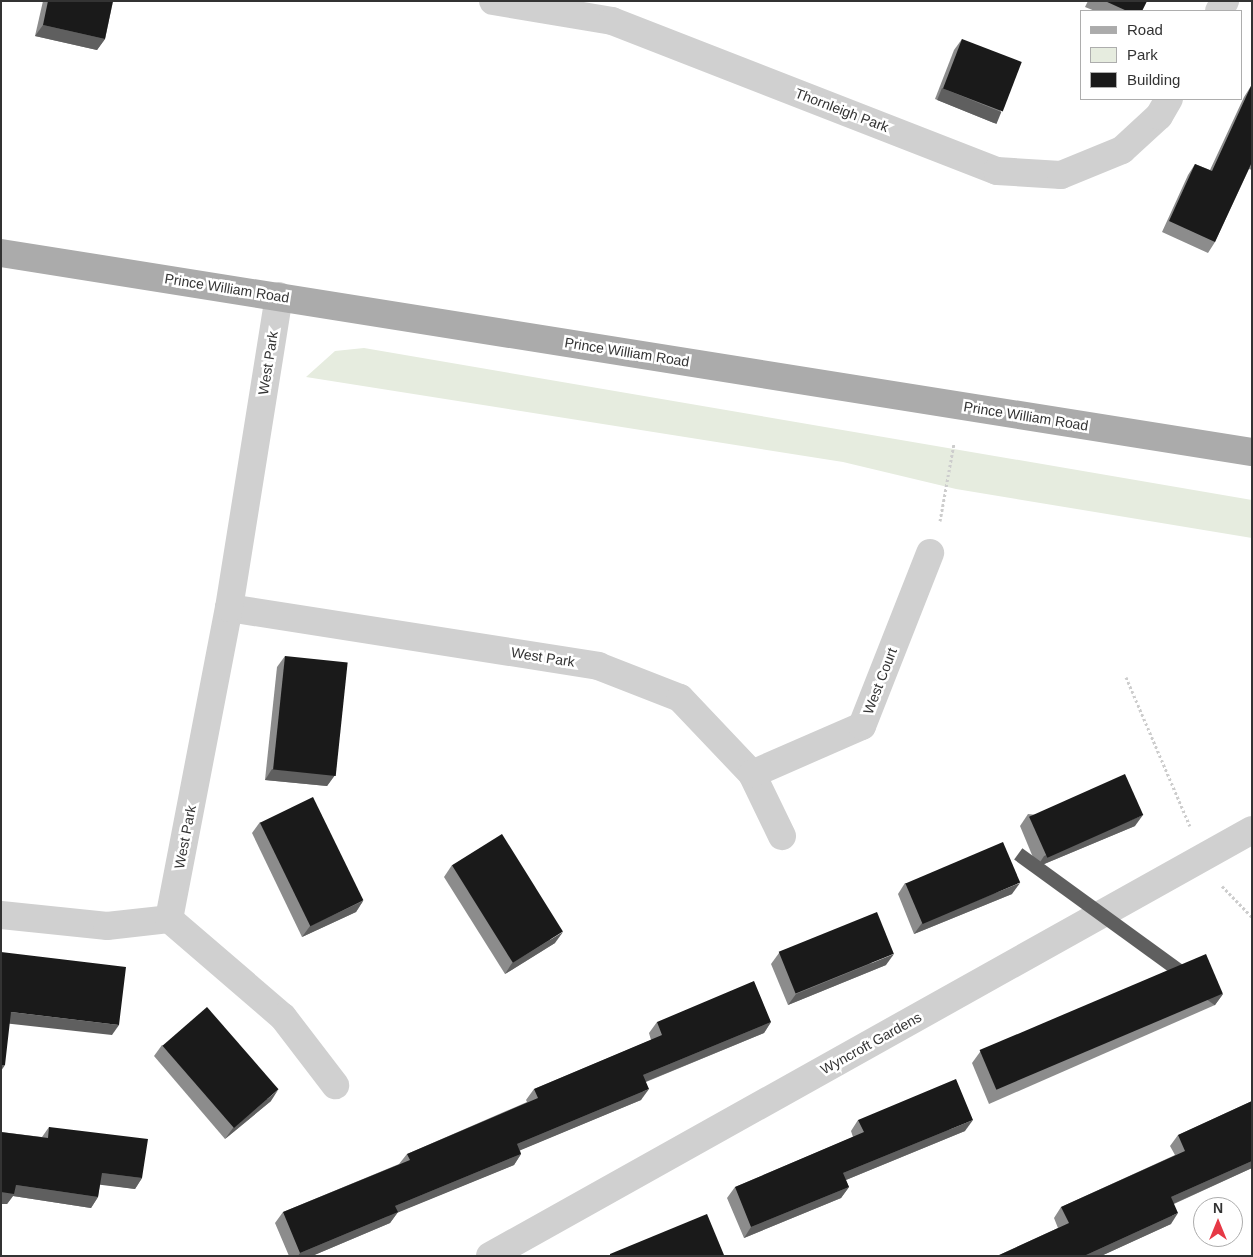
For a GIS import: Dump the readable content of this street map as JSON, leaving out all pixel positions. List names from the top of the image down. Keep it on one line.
{"streets":{"main road":["Prince William Road"],"street":["Thornleigh Park","West Park","West Court","Wyncroft Gardens"]},"crossings":[["Prince William Road","West Park"],["West Park","West Court"]],"legend":["Road","Park","Building"],"north":"top"}
